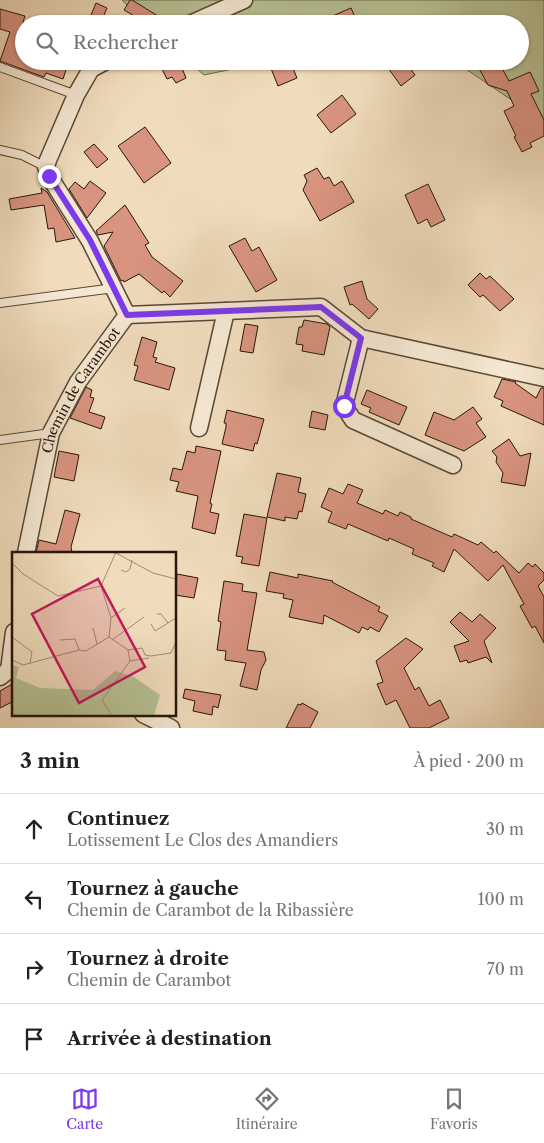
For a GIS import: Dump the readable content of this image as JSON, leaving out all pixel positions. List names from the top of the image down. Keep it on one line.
{"streets":{"street":["Chemin de Carambot"]},"page":{"search":"Rechercher","heading":["3 min","À pied · 200 m"],"list":[["Continuez","Lotissement Le Clos des Amandiers","30 m"],["Tournez à gauche","Chemin de Carambot de la Ribassière","100 m"],["Tournez à droite","Chemin de Carambot","70 m"],"Arrivée à destination"],"nav":["Carte","Itinéraire","Favoris"]}}
